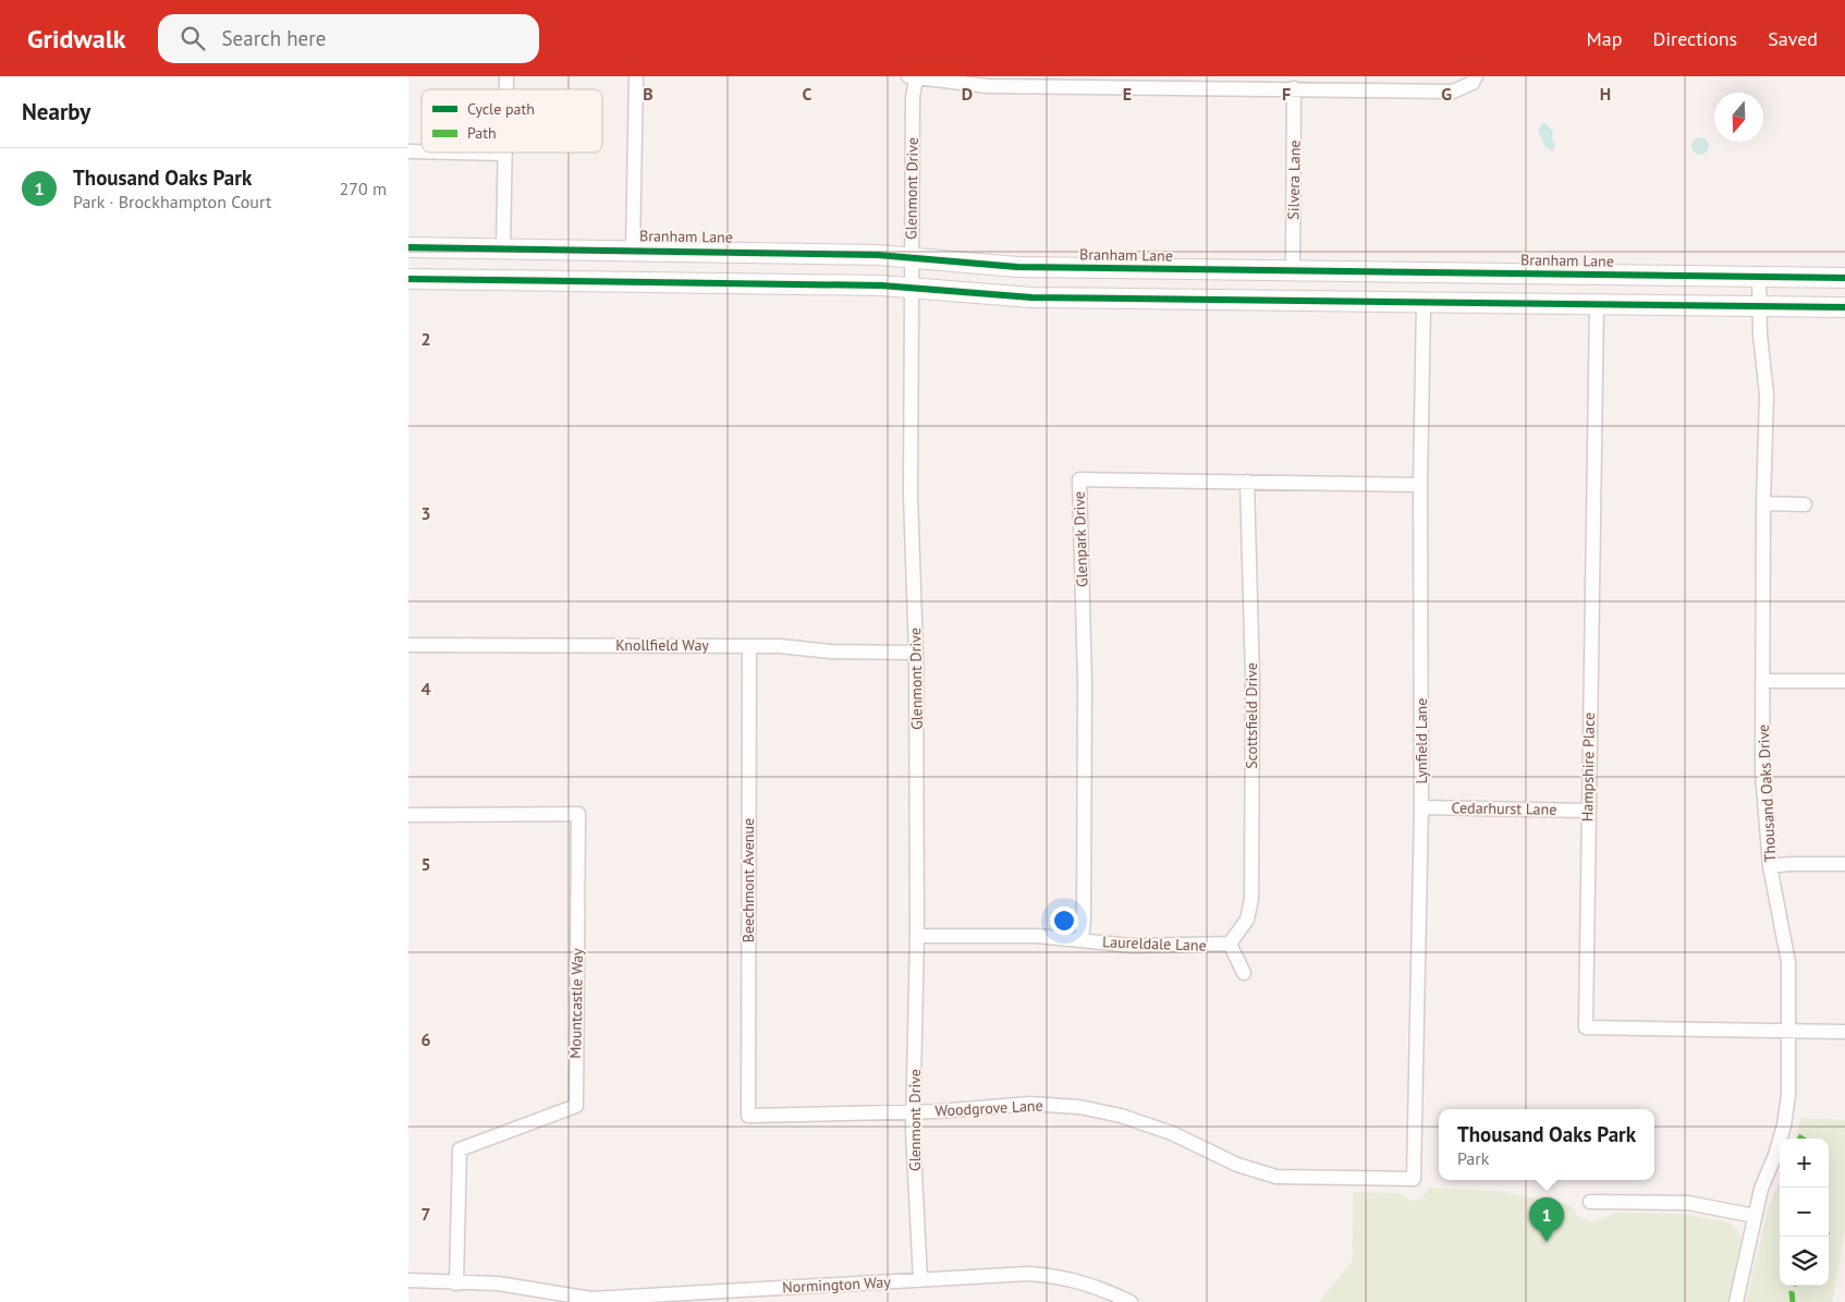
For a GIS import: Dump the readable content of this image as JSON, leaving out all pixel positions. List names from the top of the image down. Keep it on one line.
{"streets":{"main road":["Branham Lane"],"street":["Silvera Lane","Glenmont Drive","Glenpark Drive","Knollfield Way","Scottsfield Drive","Lynfield Lane","Hampshire Place","Thousand Oaks Drive","Cedarhurst Lane","Beechmont Avenue","Laureldale Lane","Mountcastle Way","Woodgrove Lane","Normington Way"]},"crossings":[["Silvera Lane","Branham Lane"],["Glenmont Drive","Branham Lane"],["Glenmont Drive","Knollfield Way"],["Glenmont Drive","Laureldale Lane"],["Glenmont Drive","Woodgrove Lane"],["Glenmont Drive","Normington Way"],["Branham Lane","Thousand Oaks Drive"],["Glenpark Drive","Scottsfield Drive"],["Glenpark Drive","Lynfield Lane"],["Glenpark Drive","Laureldale Lane"],["Knollfield Way","Beechmont Avenue"],["Scottsfield Drive","Laureldale Lane"],["Lynfield Lane","Cedarhurst Lane"],["Lynfield Lane","Woodgrove Lane"],["Hampshire Place","Thousand Oaks Drive"],["Hampshire Place","Cedarhurst Lane"],["Beechmont Avenue","Woodgrove Lane"],["Mountcastle Way","Normington Way"]],"legend":["Cycle path","Path"],"north":"bottom","page":{"header":"Gridwalk","search":"Search here","nav":["Map","Directions","Saved"],"heading":"Nearby","list":[{"mark":"1","name":"Thousand Oaks Park","note":"Park · Brockhampton Court","value":"270 m"}],"popup":["Thousand Oaks Park","Park"],"map_buttons":["+","−"],"pins":"1"},"grid":{"columns":["B","C","D","E","F","G","H"],"rows":["2","3","4","5","6","7"]}}
